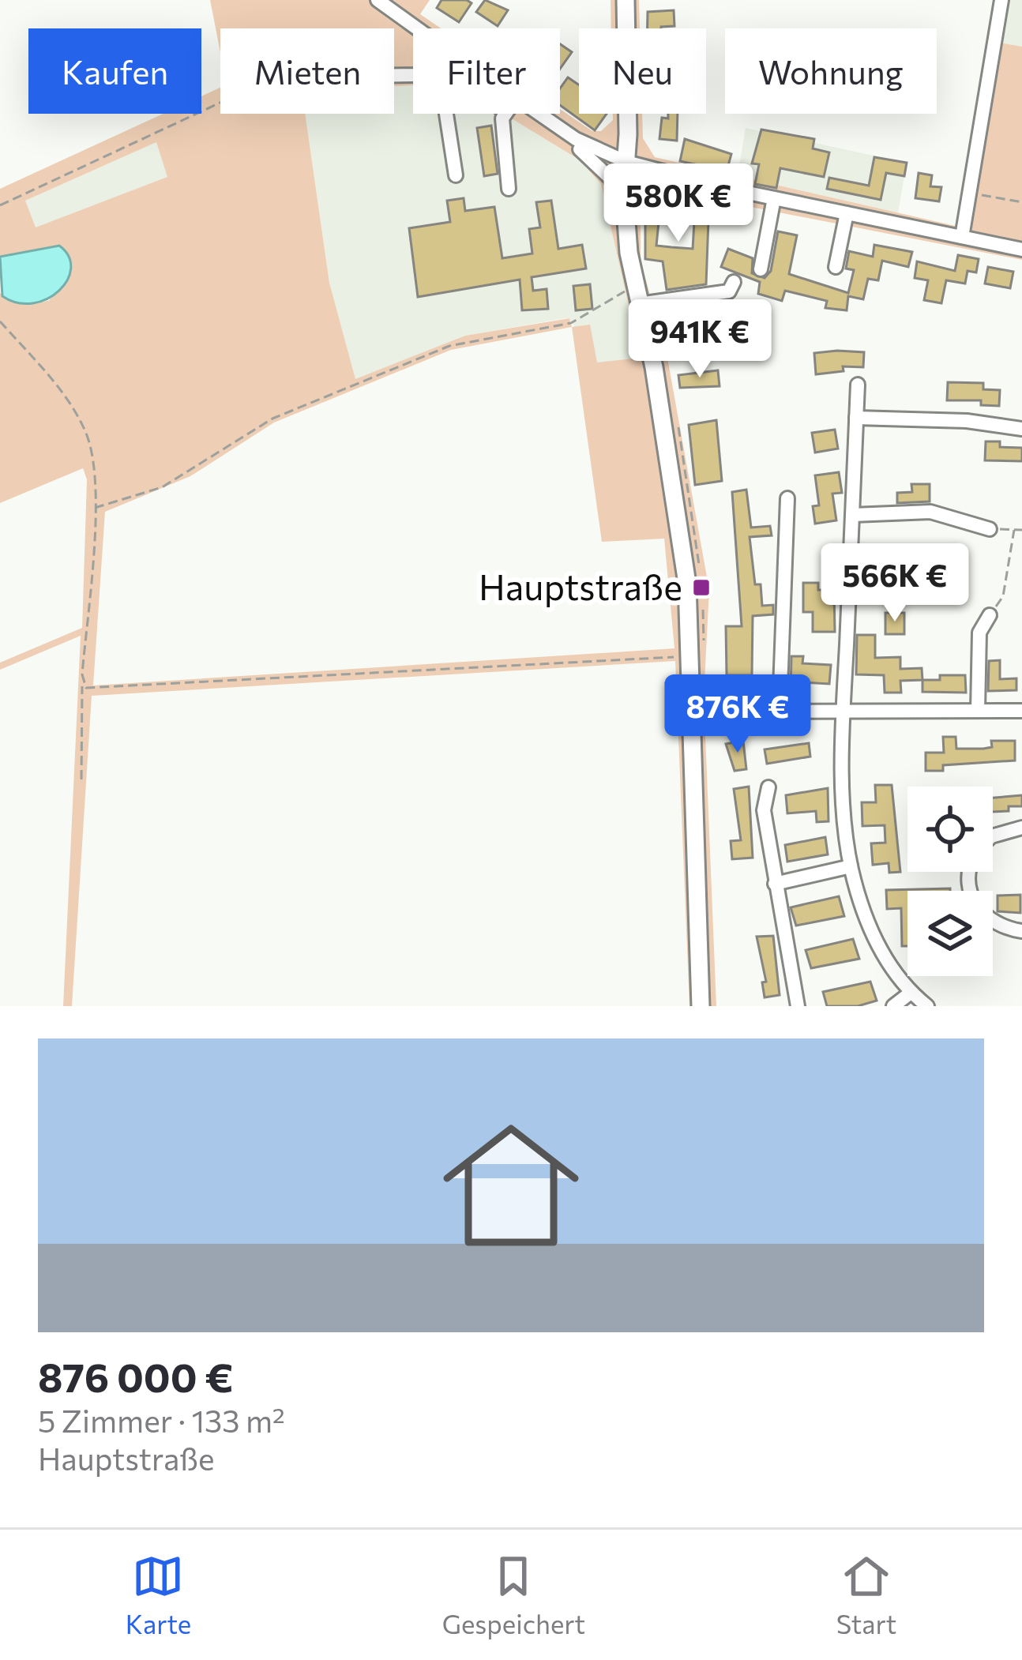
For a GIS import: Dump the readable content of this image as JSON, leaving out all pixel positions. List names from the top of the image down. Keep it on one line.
{"places":{"transit":["Hauptstraße"]},"page":{"chip":["Kaufen","Mieten","Filter","Neu","Wohnung"],"price":["580K €","941K €","566K €","876K €"],"list":[{"name":"876 000 €","note":"5 Zimmer · 133 m² · Hauptstraße"}],"tabs":["Karte","Gespeichert","Start"]}}
